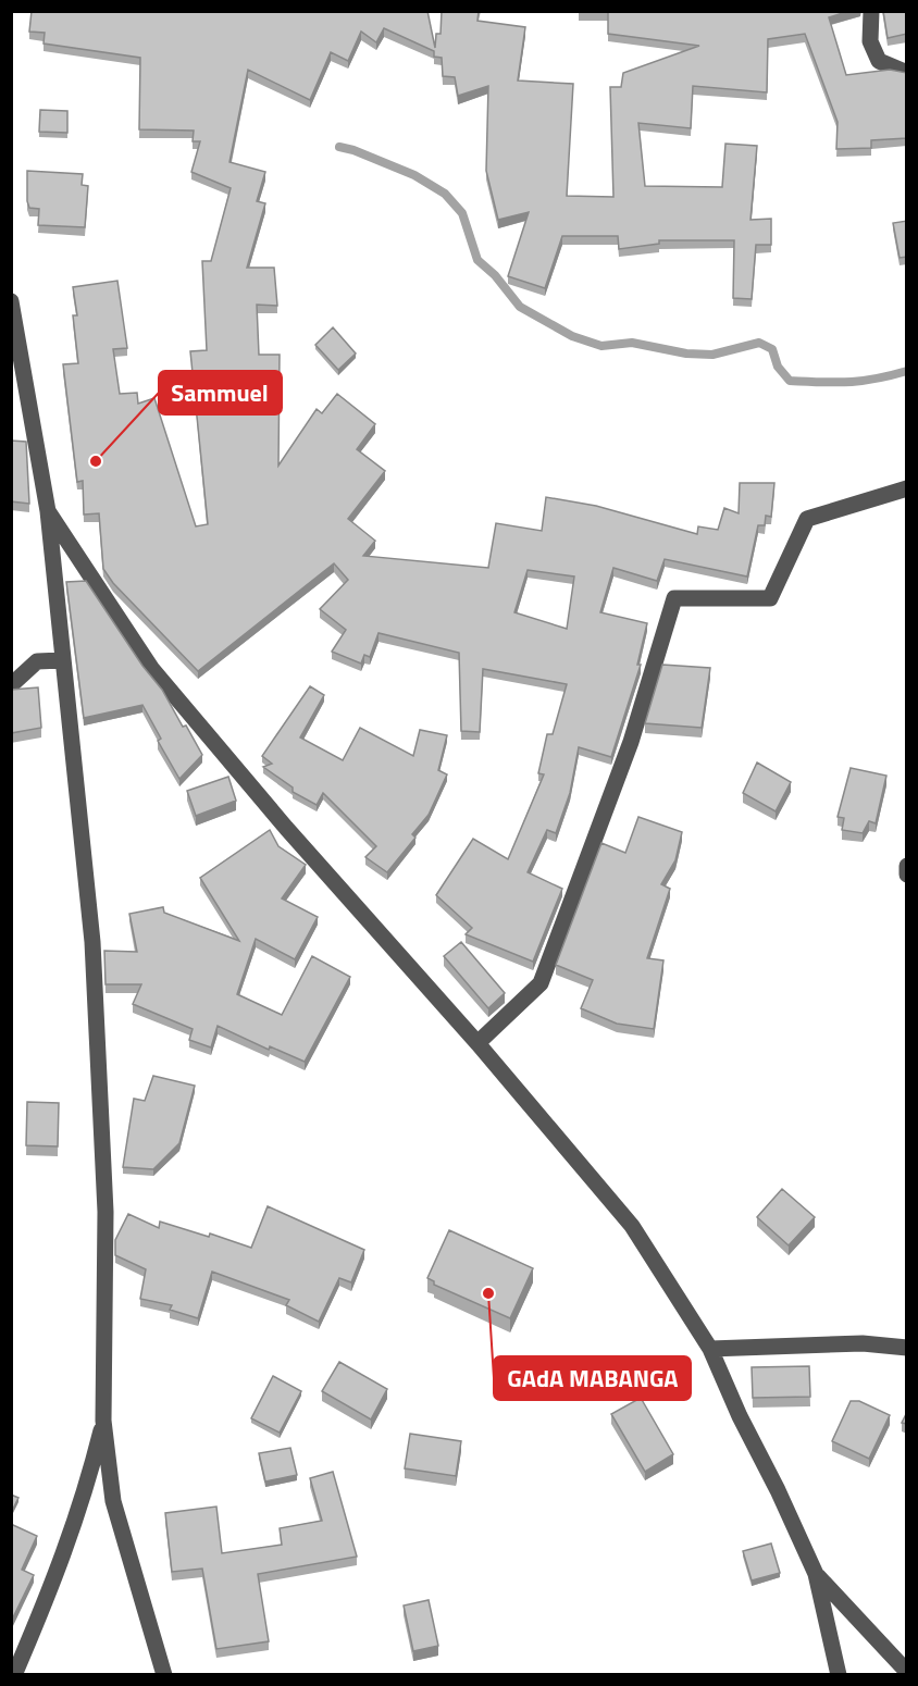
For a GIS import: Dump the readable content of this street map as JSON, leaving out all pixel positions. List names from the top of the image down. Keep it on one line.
{"places":["Sammuel","GAdA MABANGA"]}
